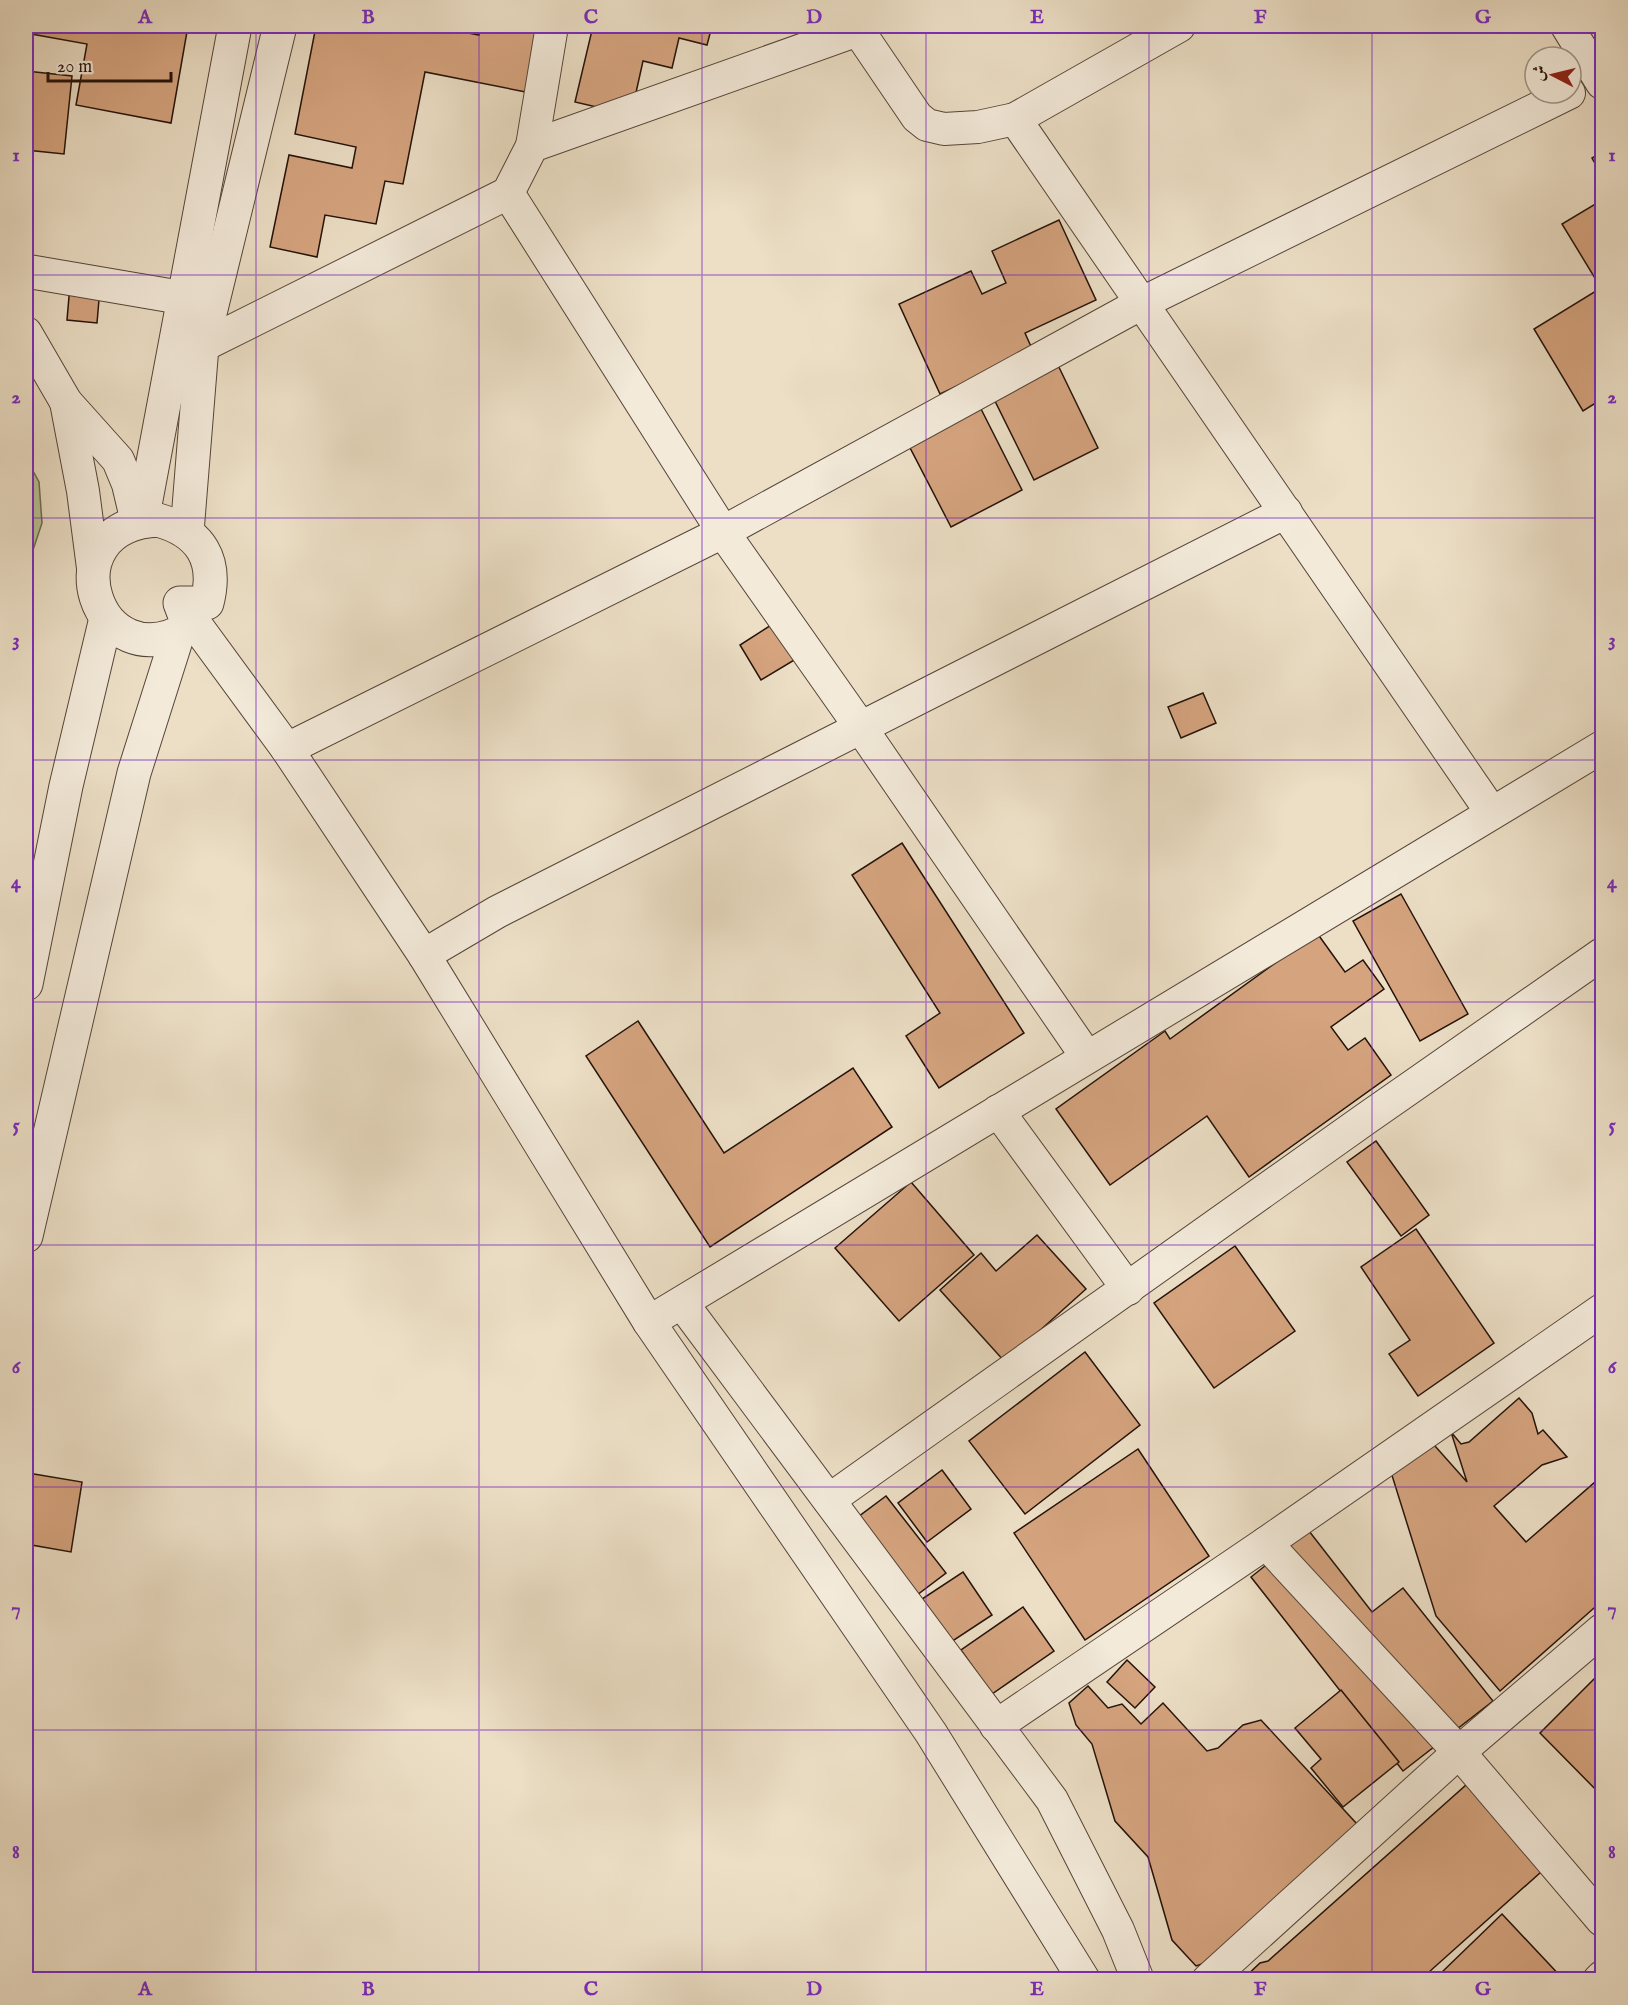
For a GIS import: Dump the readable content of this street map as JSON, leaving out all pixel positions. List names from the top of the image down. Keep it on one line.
{"scale_bar":"20 m","north":"left","grid":{"columns":["A","B","C","D","E","F","G"],"rows":["1","2","3","4","5","6","7","8"]}}
